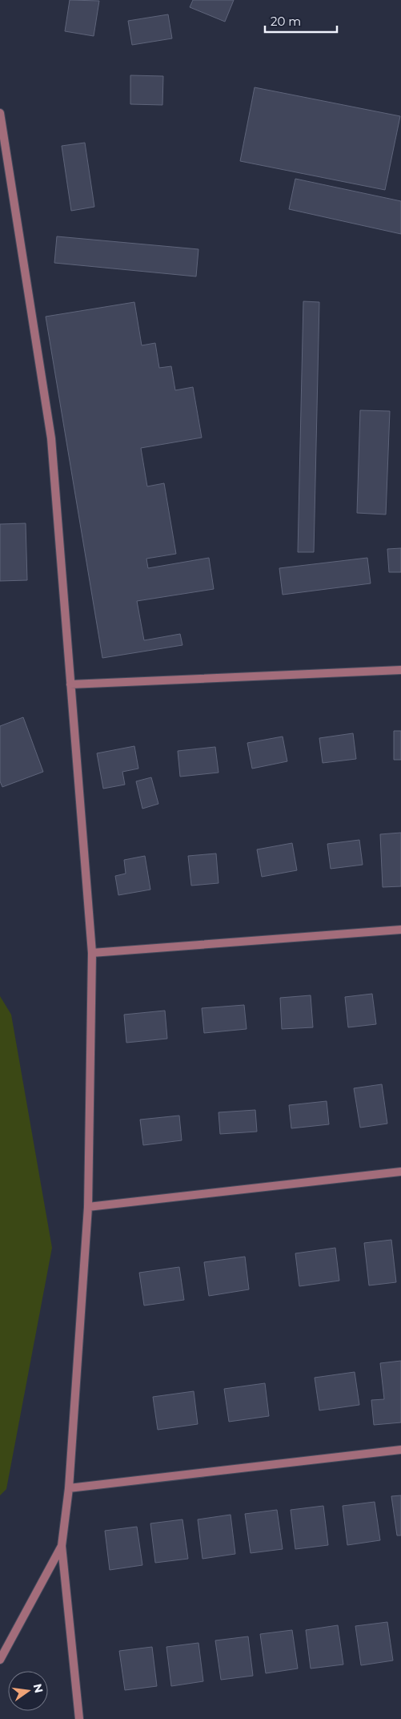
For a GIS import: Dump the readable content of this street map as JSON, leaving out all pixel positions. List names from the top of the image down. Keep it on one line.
{"scale_bar":"20 m","north":"right"}
